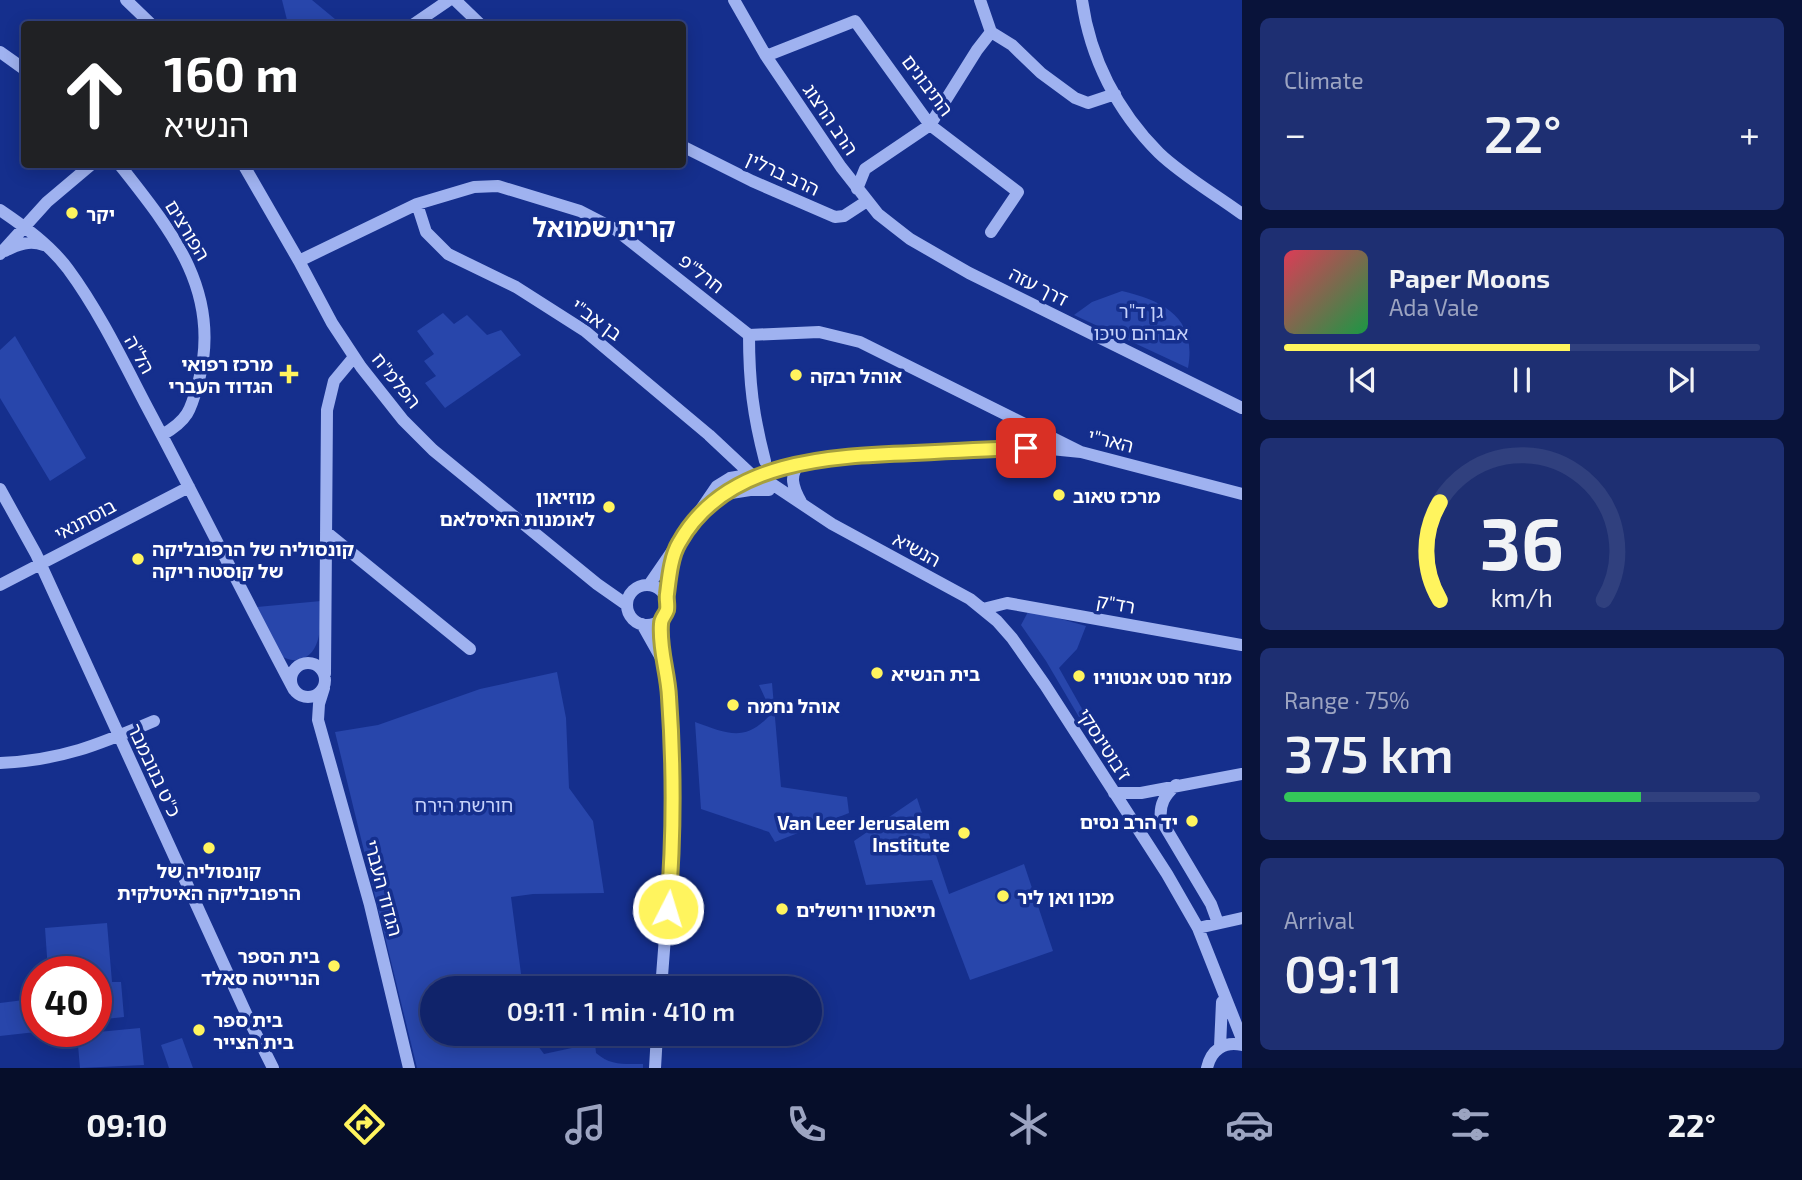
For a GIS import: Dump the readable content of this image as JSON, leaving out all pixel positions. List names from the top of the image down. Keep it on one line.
{"streets":{"street":["התיבונים","הרב הרצוג","הרב ברלין","הפורצים","חרל\"פ","דרך עזה","בן אב\"י","הל\"ה","הפלמ\"ח","האר\"י","בוסתנאי","הנשיא","רד\"ק","ז'בוטינסקי","כ\"ט בנובמבר","הגדוד העברי"]},"crossings":[["התיבונים","הרב הרצוג"],["הרב הרצוג","הרב ברלין"],["הרב הרצוג","דרך עזה"],["הרב ברלין","דרך עזה"],["הפורצים","הל\"ה"],["חרל\"פ","בן אב\"י"],["חרל\"פ","הפלמ\"ח"],["בן אב\"י","האר\"י"],["בן אב\"י","הנשיא"],["הל\"ה","בוסתנאי"],["הל\"ה","הגדוד העברי"],["האר\"י","הנשיא"],["בוסתנאי","כ\"ט בנובמבר"],["הנשיא","רד\"ק"],["הנשיא","ז'בוטינסקי"],["רד\"ק","ז'בוטינסקי"]],"districts":["קרית שמואל"],"parks":["גן ד\"ר אברהם טיכו","חורשת הירח"],"places":{"other":["יקר","אוהל רבקה","מרכז טאוב","מוזיאון לאומנות האיסלאם","קונסוליה של הרפובליקה של קוסטה ריקה","בית הנשיא","מנזר סנט אנטוניו","אוהל נחמה","יד הרב נסים","Van Leer Jerusalem Institute","קונסוליה של הרפובליקה האיטלקית","מכון ואן ליר","תיאטרון ירושלים","בית הספר הנרייטה סאלד","בית ספר בית הצייר"],"health":["מרכז רפואי הגדוד העברי"]},"page":{"tile":["Climate",["Range · 75%","375 km"],["Arrival","09:11"]],"turn":["160 m","הנשיא"],"heat":["−","22°","+"],"song":["Paper Moons","Ada Vale"],"limit":"40","trip":"09:11 · 1 min · 410 m","tabs":["09:10","22°"],"gauge":["36","km/h"]}}
